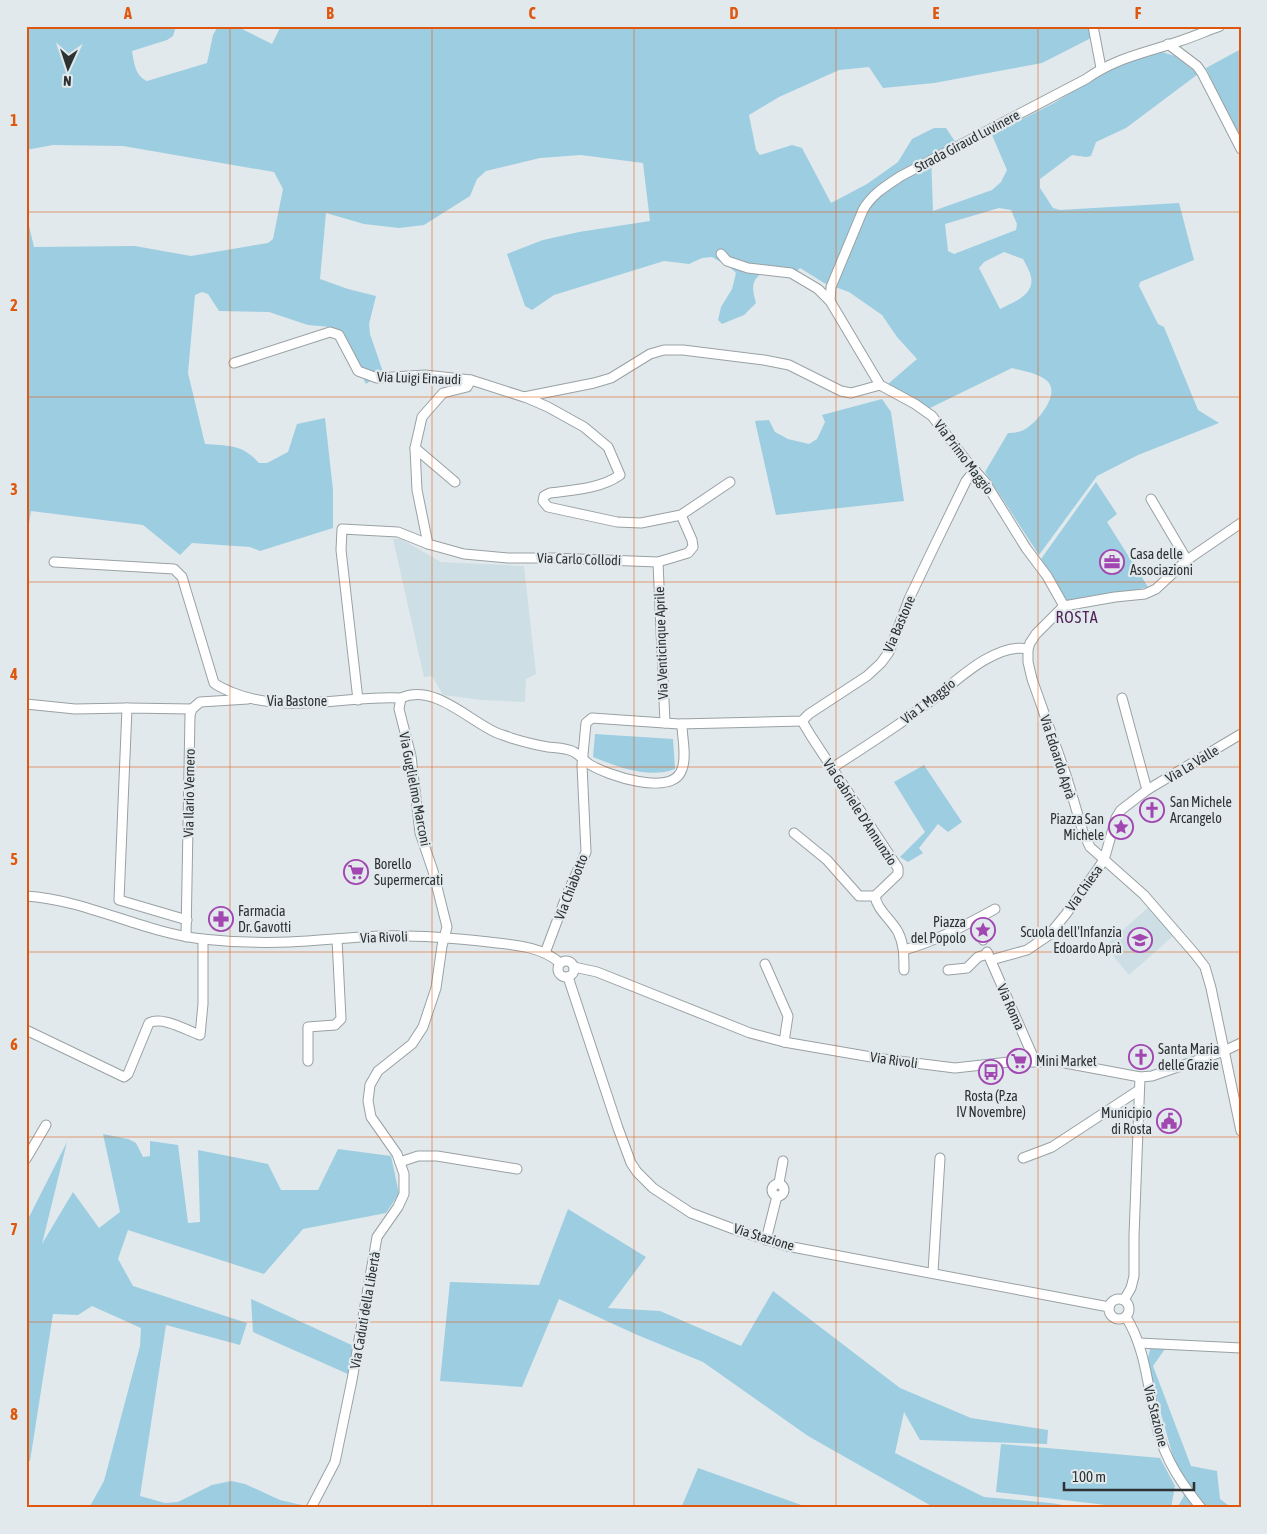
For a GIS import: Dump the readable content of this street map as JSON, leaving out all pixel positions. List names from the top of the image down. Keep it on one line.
{"streets":{"street":["Strada Giraud Luvinere","Via Luigi Einaudi","Via Primo Maggio","Via Carlo Collodi","Via Bastone","Via Venticinque Aprile","Via 1 Maggio","Via Edoardo Aprà","Via La Valle","Via Guglielmo Marconi","Via Ilario Vernero","Via Gabriele D'Annunzio","Via Chiabotto","Via Chiesa","Via Rivoli","Via Roma","Via Stazione","Via Caduti della Libertà"]},"crossings":[["Strada Giraud Luvinere","Via Primo Maggio"],["Via Luigi Einaudi","Via Primo Maggio"],["Via Primo Maggio","Via Bastone"],["Via Carlo Collodi","Via Bastone"],["Via Carlo Collodi","Via Venticinque Aprile"],["Via Bastone","Via Guglielmo Marconi"],["Via Bastone","Via Gabriele D'Annunzio"],["Via Bastone","Via Chiabotto"],["Via 1 Maggio","Via Edoardo Aprà"],["Via 1 Maggio","Via Gabriele D'Annunzio"],["Via Edoardo Aprà","Via Chiesa"],["Via Edoardo Aprà","Via Rivoli"],["Via Guglielmo Marconi","Via Rivoli"],["Via Guglielmo Marconi","Via Caduti della Libertà"],["Via Ilario Vernero","Via Rivoli"],["Via Chiabotto","Via Rivoli"],["Via Chiesa","Via Roma"],["Via Rivoli","Via Roma"],["Via Rivoli","Via Stazione"],["Via Rivoli","Via Caduti della Libertà"]],"districts":["ROSTA"],"places":{"office":["Casa delle Associazioni"],"church":["San Michele Arcangelo","Santa Maria delle Grazie"],"place":["Piazza San Michele","Piazza del Popolo"],"supermarket":["Borello Supermercati","Mini Market"],"pharmacy":["Farmacia Dr. Gavotti"],"school or university":["Scuola dell'Infanzia Edoardo Aprà"],"bus stop":["Rosta (P.za IV Novembre)"],"public building":["Municipio di Rosta"]},"scale_bar":"100 m","north":"bottom","grid":{"columns":["A","B","C","D","E","F"],"rows":["1","2","3","4","5","6","7","8"]}}
